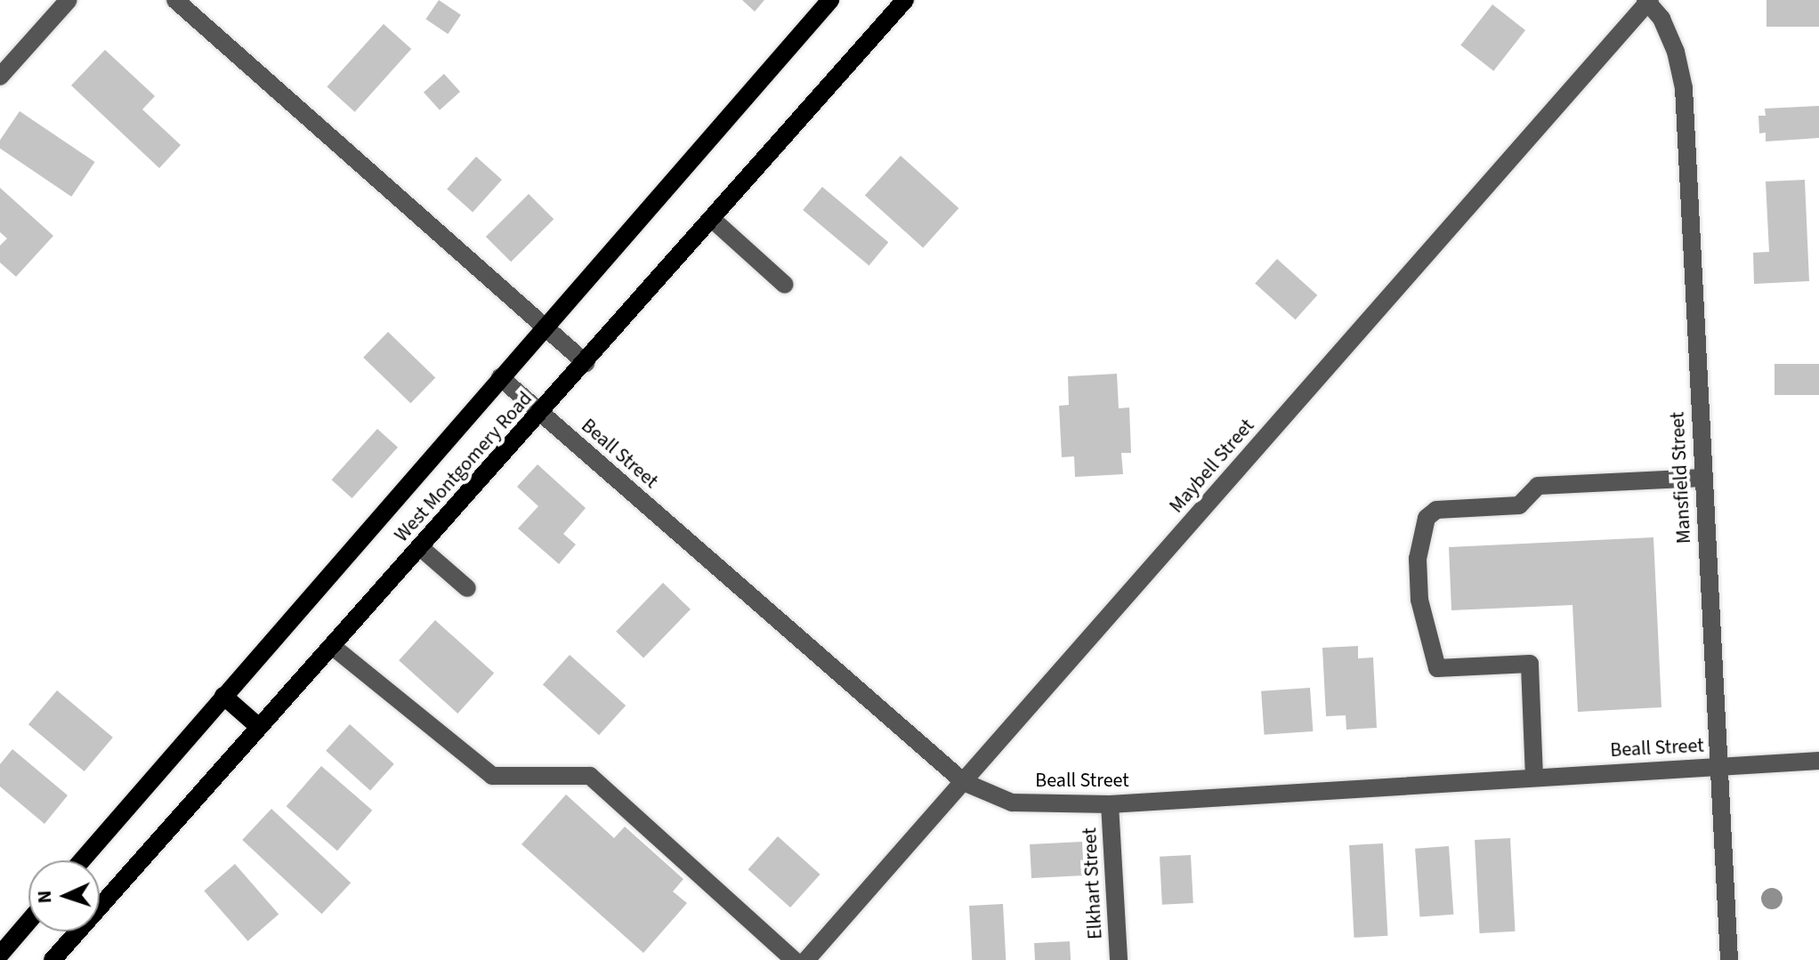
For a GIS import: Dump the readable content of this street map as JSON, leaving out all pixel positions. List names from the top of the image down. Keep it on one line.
{"streets":{"main road":["West Montgomery Road"],"street":["Beall Street","Maybell Street","Mansfield Street","Elkhart Street"]},"crossings":[["Beall Street","Maybell Street"],["Beall Street","West Montgomery Road"],["Beall Street","Mansfield Street"],["Beall Street","Elkhart Street"],["Maybell Street","Mansfield Street"]],"north":"left"}
